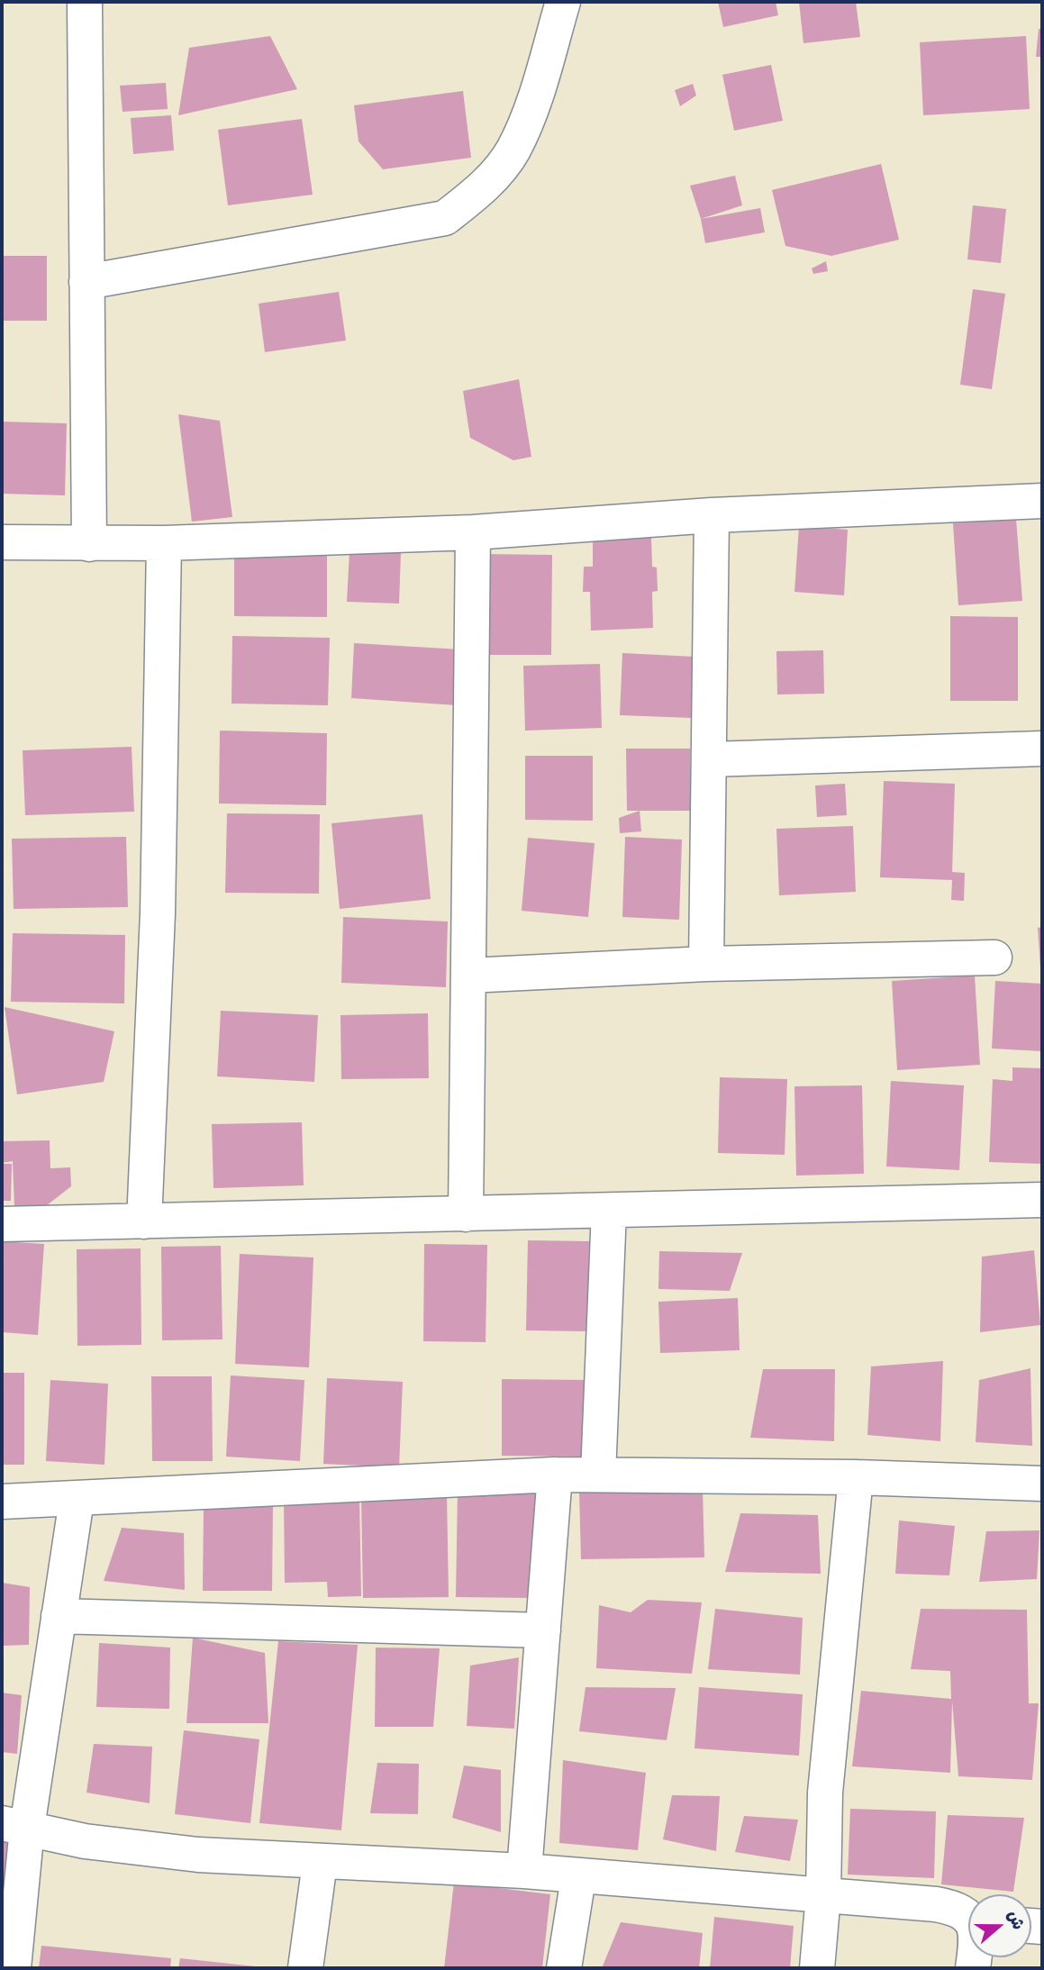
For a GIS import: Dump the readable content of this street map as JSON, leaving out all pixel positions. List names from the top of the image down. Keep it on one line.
{"north":"right"}
